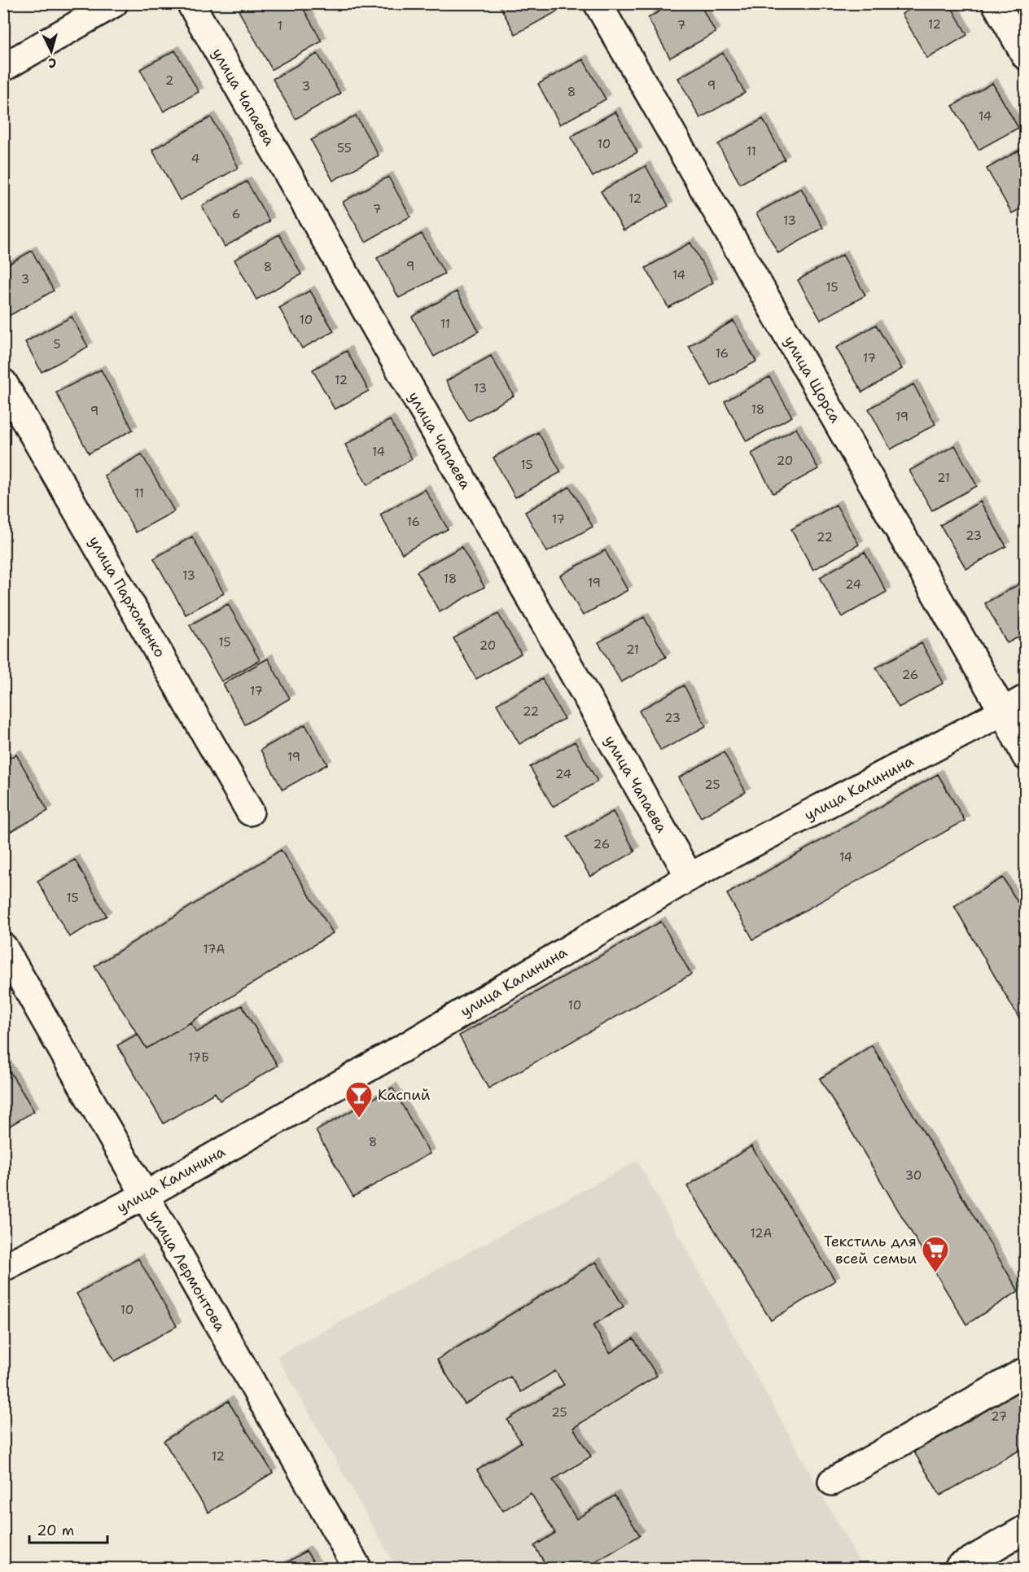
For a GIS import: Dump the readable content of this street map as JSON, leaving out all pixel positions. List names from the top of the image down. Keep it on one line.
{"streets":{"street":["улица Чапаева","улица Щорса","улица Пархоменко","улица Калинина","улица Лермонтова"]},"crossings":[["улица Чапаева","улица Калинина"],["улица Щорса","улица Калинина"],["улица Калинина","улица Лермонтова"]],"places":{"bar":["Каспий"],"supermarket":["Текстиль для всей семьи"]},"house_numbers":["12","7","1","2","9","3","8","14","10","55","11","4","12","7","6","13","9","8","14","3","15","10","11","5","16","17","12","13","18","9","19","14","20","15","21","11","17","16","23","22","13","18","19","24","15","20","21","26","17","22","23","19","24","25","26","14","15","17А","10","17Б","8","30","12А","10","25","27","12"],"scale_bar":"20 m","north":"bottom"}
